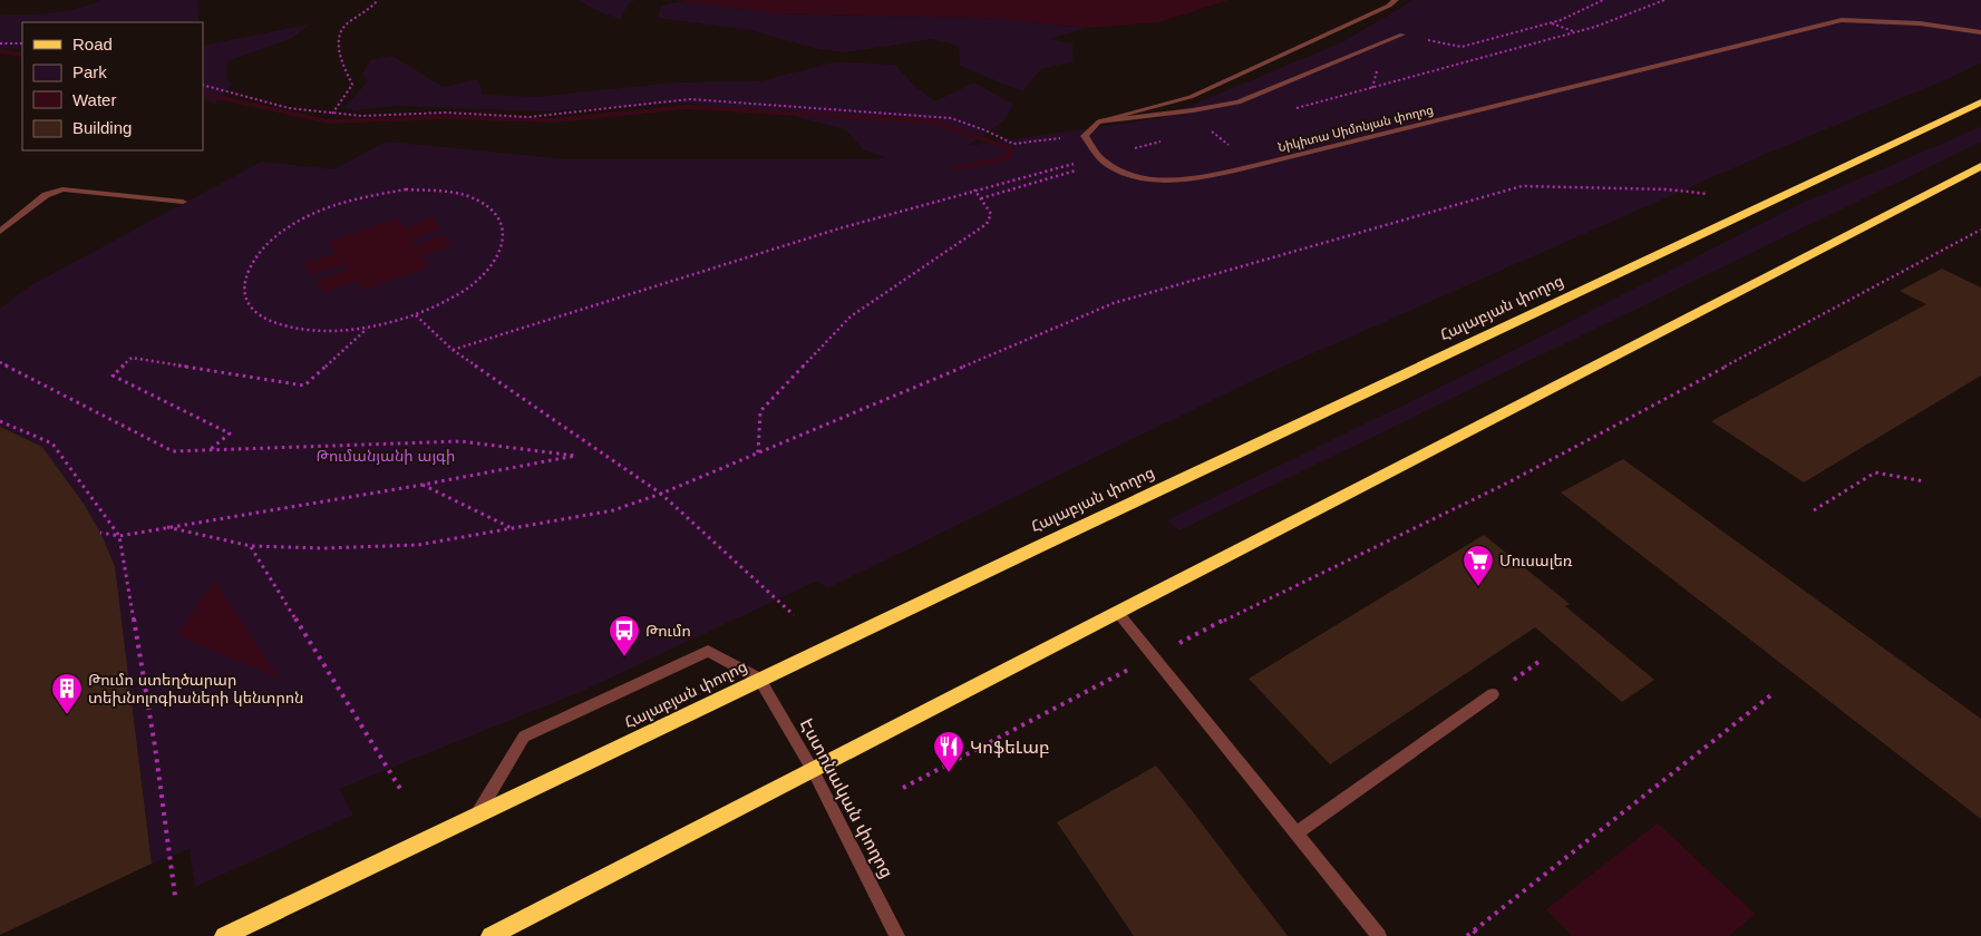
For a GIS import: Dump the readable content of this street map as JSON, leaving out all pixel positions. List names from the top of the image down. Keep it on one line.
{"streets":{"main road":["Հալաբյան փողոց"],"street":["Նիկիտա Սիմոնյան փողոց","Էստոնական փողոց"]},"crossings":[["Հալաբյան փողոց","Էստոնական փողոց"]],"parks":["Թումանյանի այգի"],"places":{"supermarket":["Մուսալեռ"],"bus stop":["Թումո"],"building":["Թումո ստեղծարար տեխնոլոգիաների կենտրոն"],"restaurant":["ԿոֆեԼաբ"]},"legend":["Road","Park","Water","Building"]}
